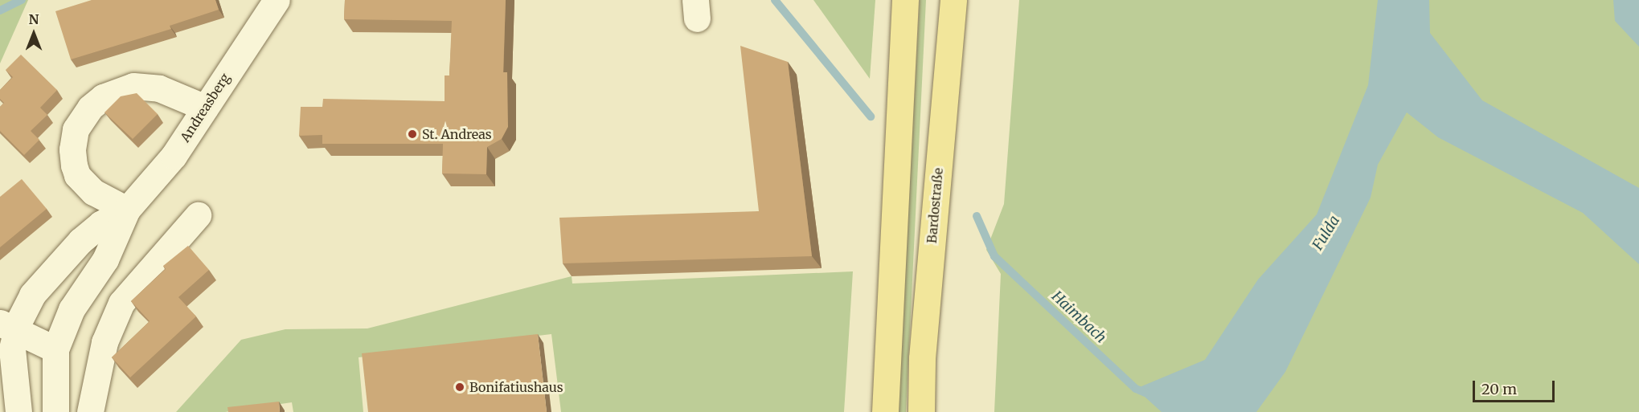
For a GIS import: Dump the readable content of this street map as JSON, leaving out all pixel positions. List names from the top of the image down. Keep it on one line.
{"streets":{"main road":["Bardostraße"],"street":["Andreasberg"]},"water":["Fulda","Haimbach"],"places":["St. Andreas","Bonifatiushaus"],"scale_bar":"20 m","north":"top"}
